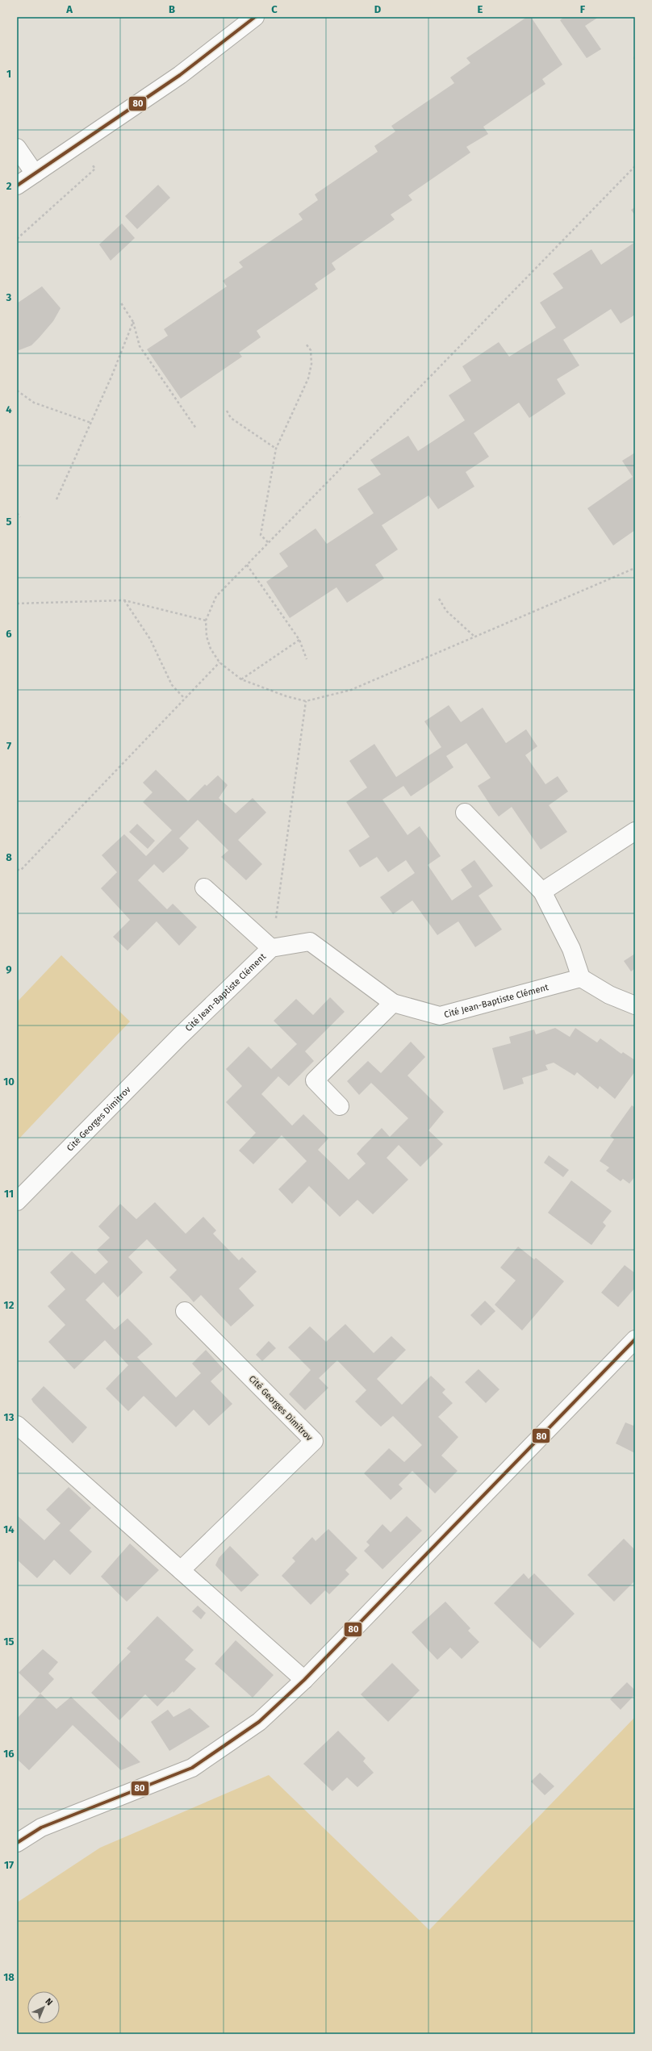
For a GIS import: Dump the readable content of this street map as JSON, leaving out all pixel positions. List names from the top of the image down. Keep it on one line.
{"streets":{"street":["Cité Jean-Baptiste Clément","Cité Georges Dimitrov"]},"crossings":[["Cité Jean-Baptiste Clément","Cité Georges Dimitrov"]],"lines":["transit line 80"],"north":"top right","grid":{"columns":["A","B","C","D","E","F"],"rows":["1","2","3","4","5","6","7","8","9","10","11","12","13","14","15","16","17","18"]}}
